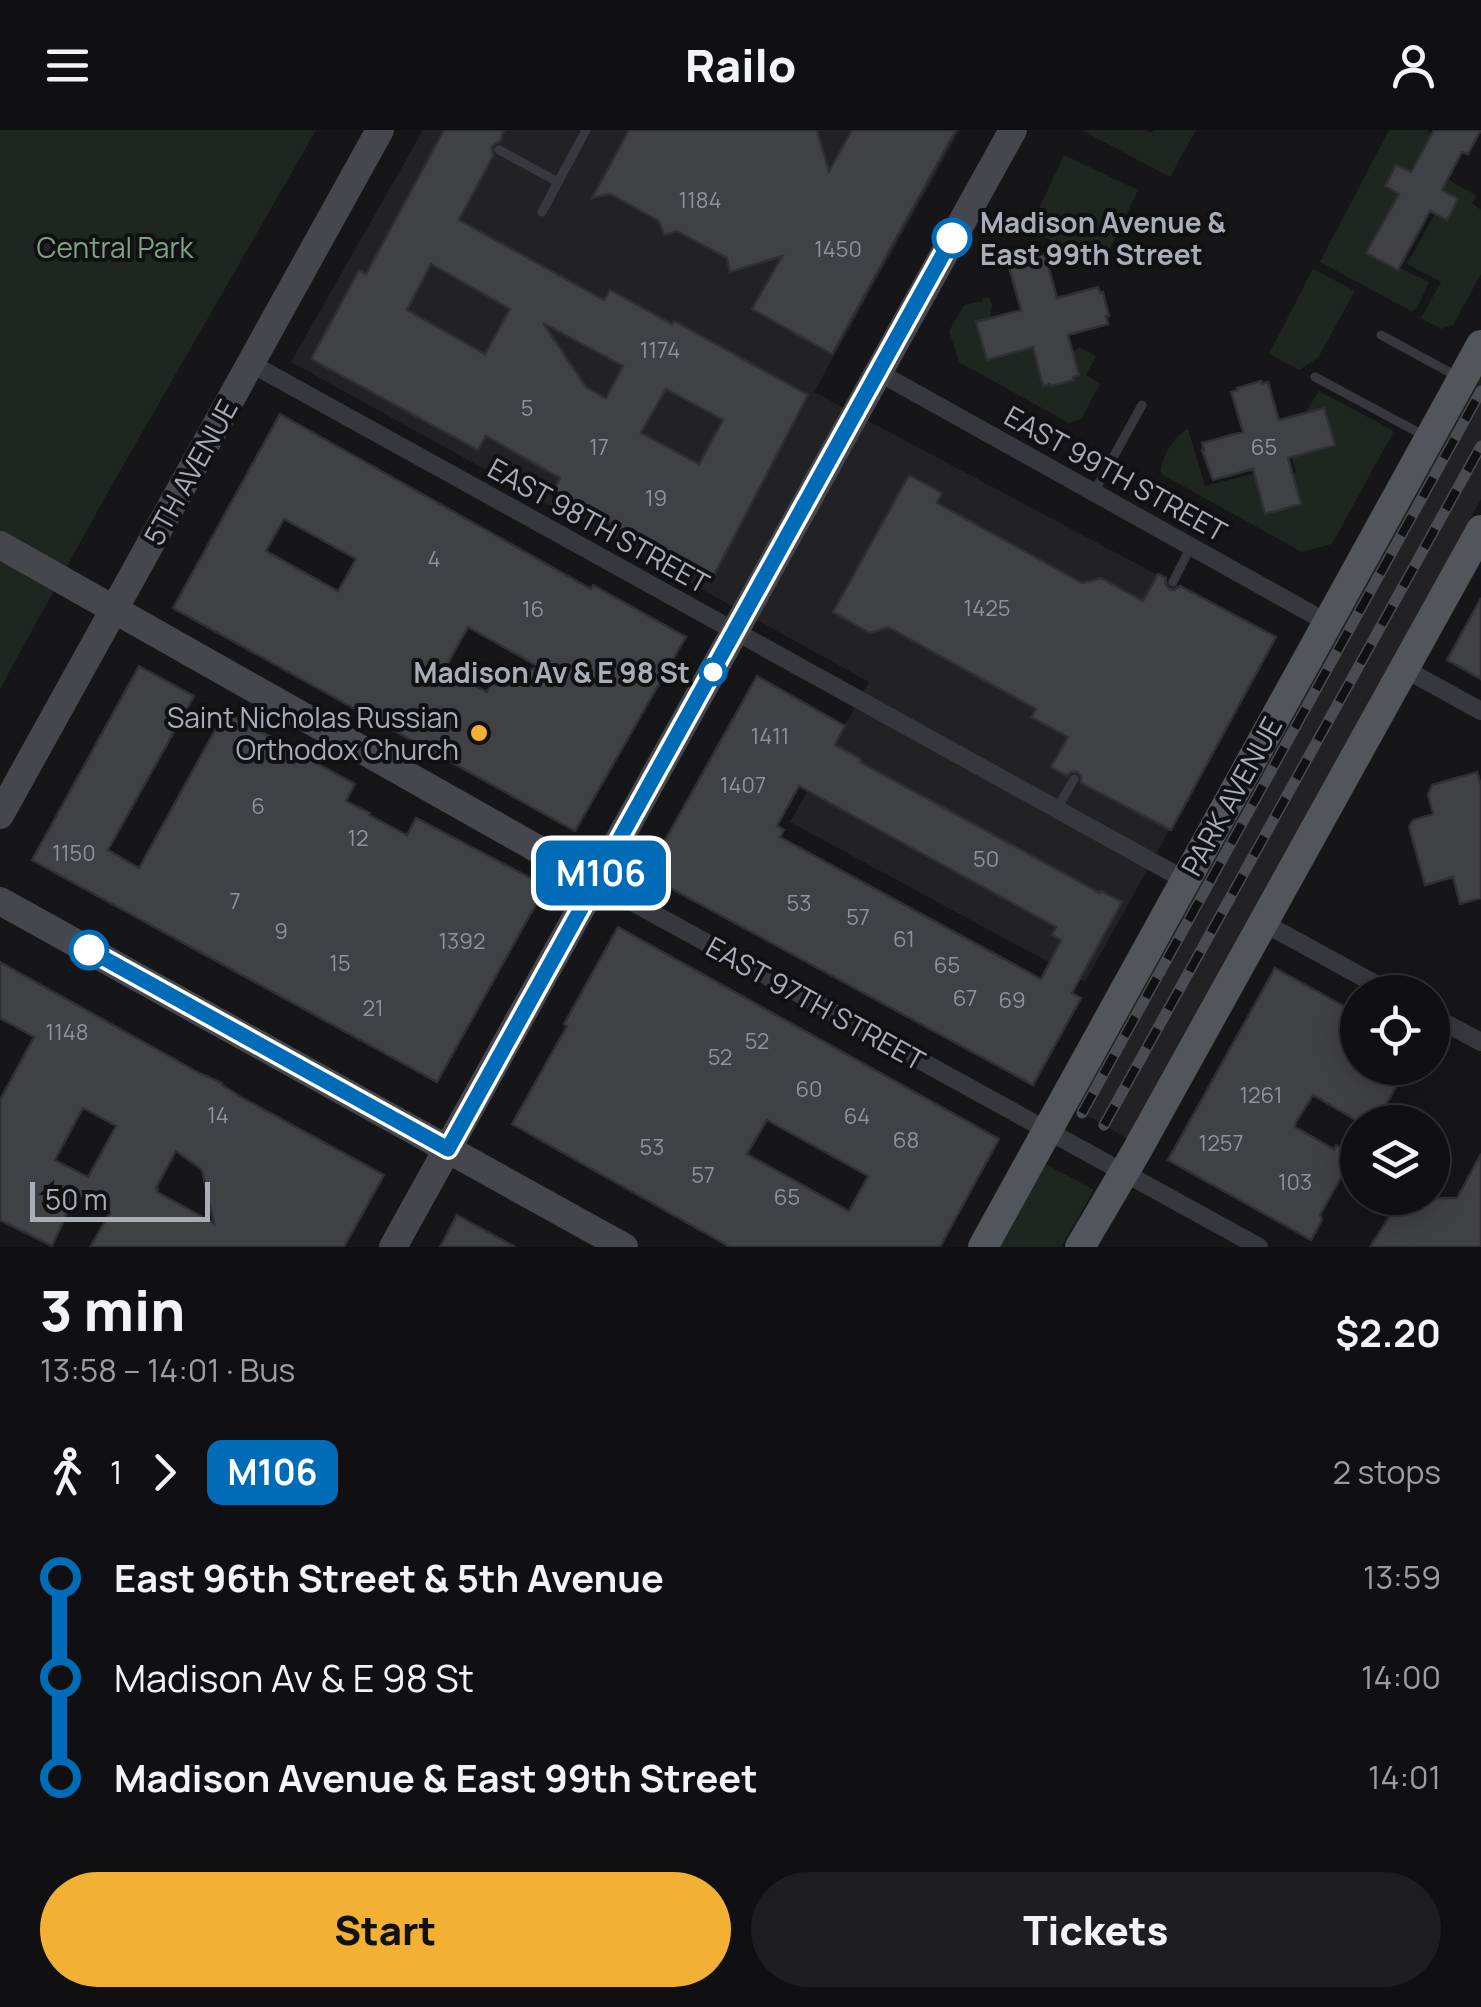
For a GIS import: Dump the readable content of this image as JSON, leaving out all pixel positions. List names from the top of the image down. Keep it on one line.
{"streets":{"main road":["5TH AVENUE","PARK AVENUE","EAST 97TH STREET"],"street":["EAST 99TH STREET","EAST 98TH STREET"]},"crossings":[["5TH AVENUE","EAST 98TH STREET"],["5TH AVENUE","EAST 97TH STREET"],["EAST 99TH STREET","PARK AVENUE"],["EAST 98TH STREET","PARK AVENUE"],["PARK AVENUE","EAST 97TH STREET"]],"parks":["Central Park"],"places":["Madison Avenue & East 99th Street","Madison Av & E 98 St","Saint Nicholas Russian Orthodox Church"],"lines":["bus line M106"],"house_numbers":["1184","1450","1174","5","17","65","19","4","1425","16","1411","1407","6","12","1150","50","7","53","57","9","61","1392","15","65","67","69","21","1148","52","52","60","1261","14","64","68","1257","53","57","103","65"],"scale_bar":"50 m","page":{"header":"Railo","on_map":"M106","scale":"50 m","heading":["3 min","13:58 – 14:01 · Bus","$2.20"],"legs":["1","M106","2 stops"],"list":[{"name":"East 96th Street & 5th Avenue","value":"13:59"},{"name":"Madison Av & E 98 St","value":"14:00"},{"name":"Madison Avenue & East 99th Street","value":"14:01"}],"buttons":["Start","Tickets"]}}
